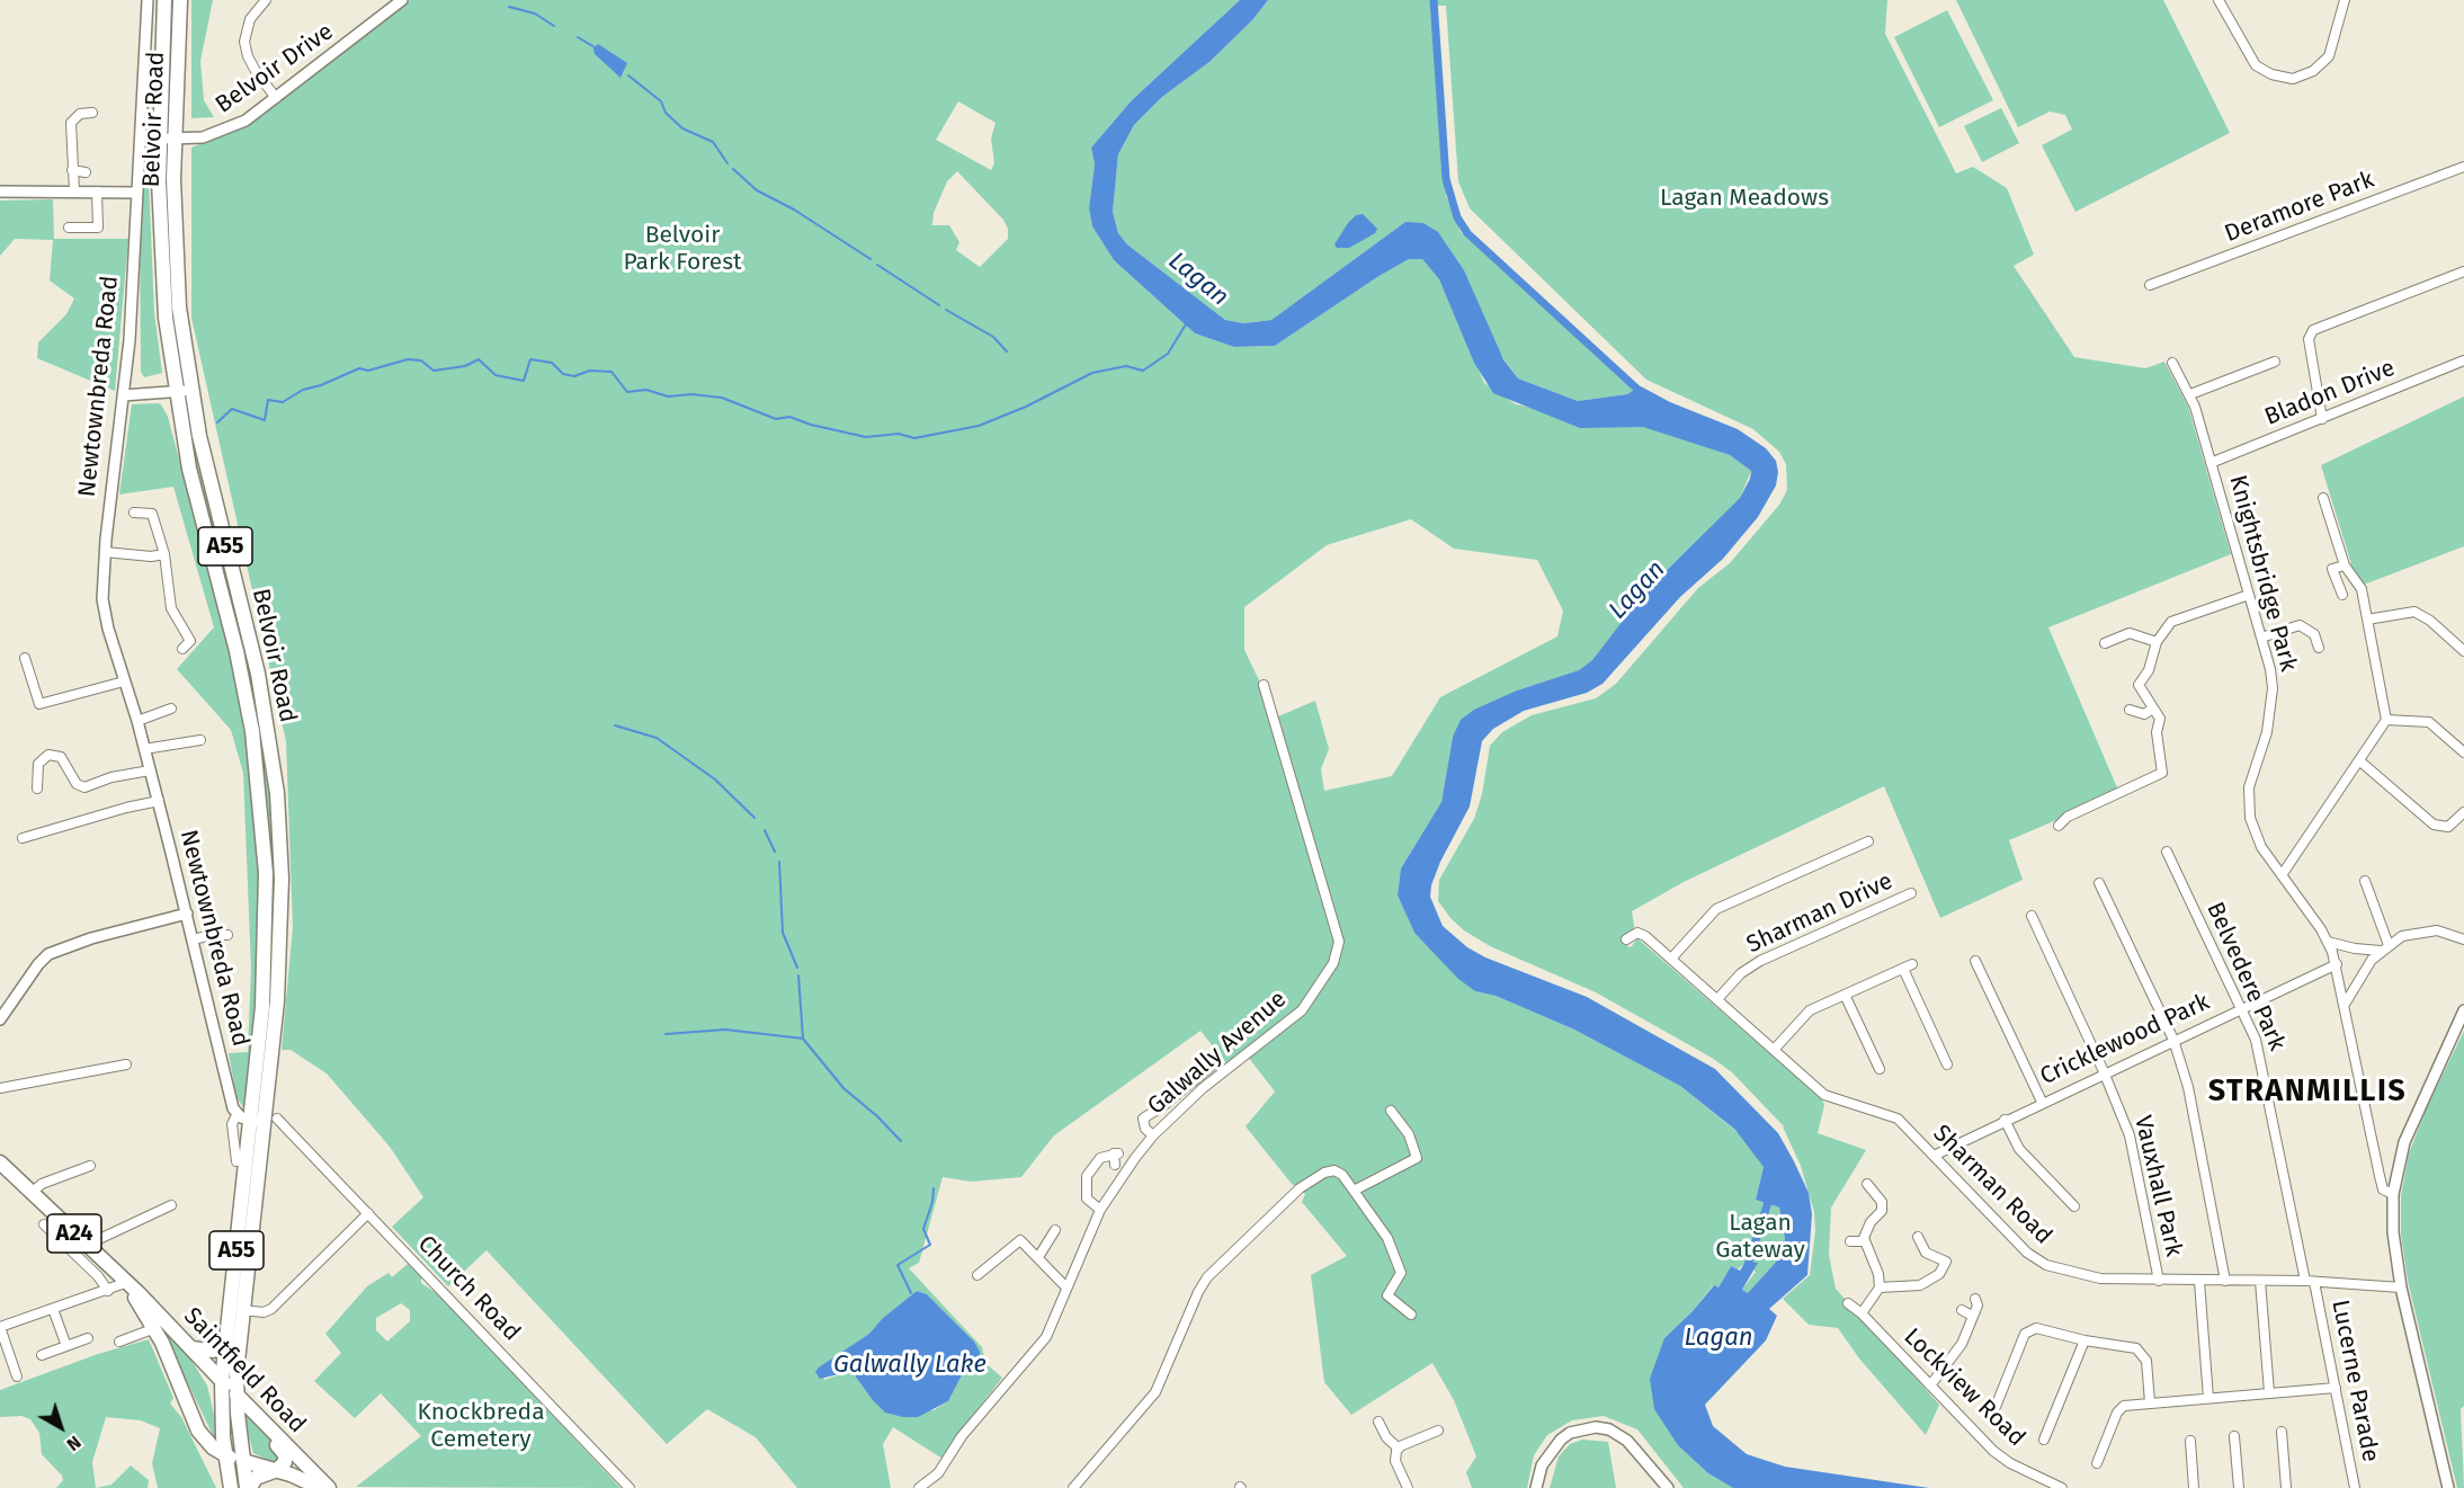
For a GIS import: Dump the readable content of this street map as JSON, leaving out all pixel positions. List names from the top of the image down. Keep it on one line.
{"streets":{"main road":["Belvoir Road","Newtownbreda Road","A55","A24","Saintfield Road"],"street":["Belvoir Drive","Deramore Park","Bladon Drive","Knightsbridge Park","Sharman Drive","Belvedere Park","Cricklewood Park","Galwally Avenue","Sharman Road","Vauxhall Park","Church Road","Lucerne Parade","Lockview Road"]},"crossings":[["Belvoir Drive","Belvoir Road"],["Belvoir Road","Newtownbreda Road"],["Belvoir Road","Church Road"],["Newtownbreda Road","A55"],["Newtownbreda Road","Church Road"],["Newtownbreda Road","Saintfield Road"],["Bladon Drive","Knightsbridge Park"],["A55","Saintfield Road"],["Knightsbridge Park","Cricklewood Park"],["Sharman Drive","Sharman Road"],["Belvedere Park","Cricklewood Park"],["Belvedere Park","Sharman Road"],["Belvedere Park","Lucerne Parade"],["Cricklewood Park","Sharman Road"],["Cricklewood Park","Vauxhall Park"],["Sharman Road","Vauxhall Park"],["Sharman Road","Lucerne Parade"],["A24","Saintfield Road"]],"districts":["STRANMILLIS"],"water":["Lagan","Galwally Lake"],"parks":["Lagan Meadows","Belvoir Park Forest","Lagan Gateway","Knockbreda Cemetery"],"north":"bottom right"}
